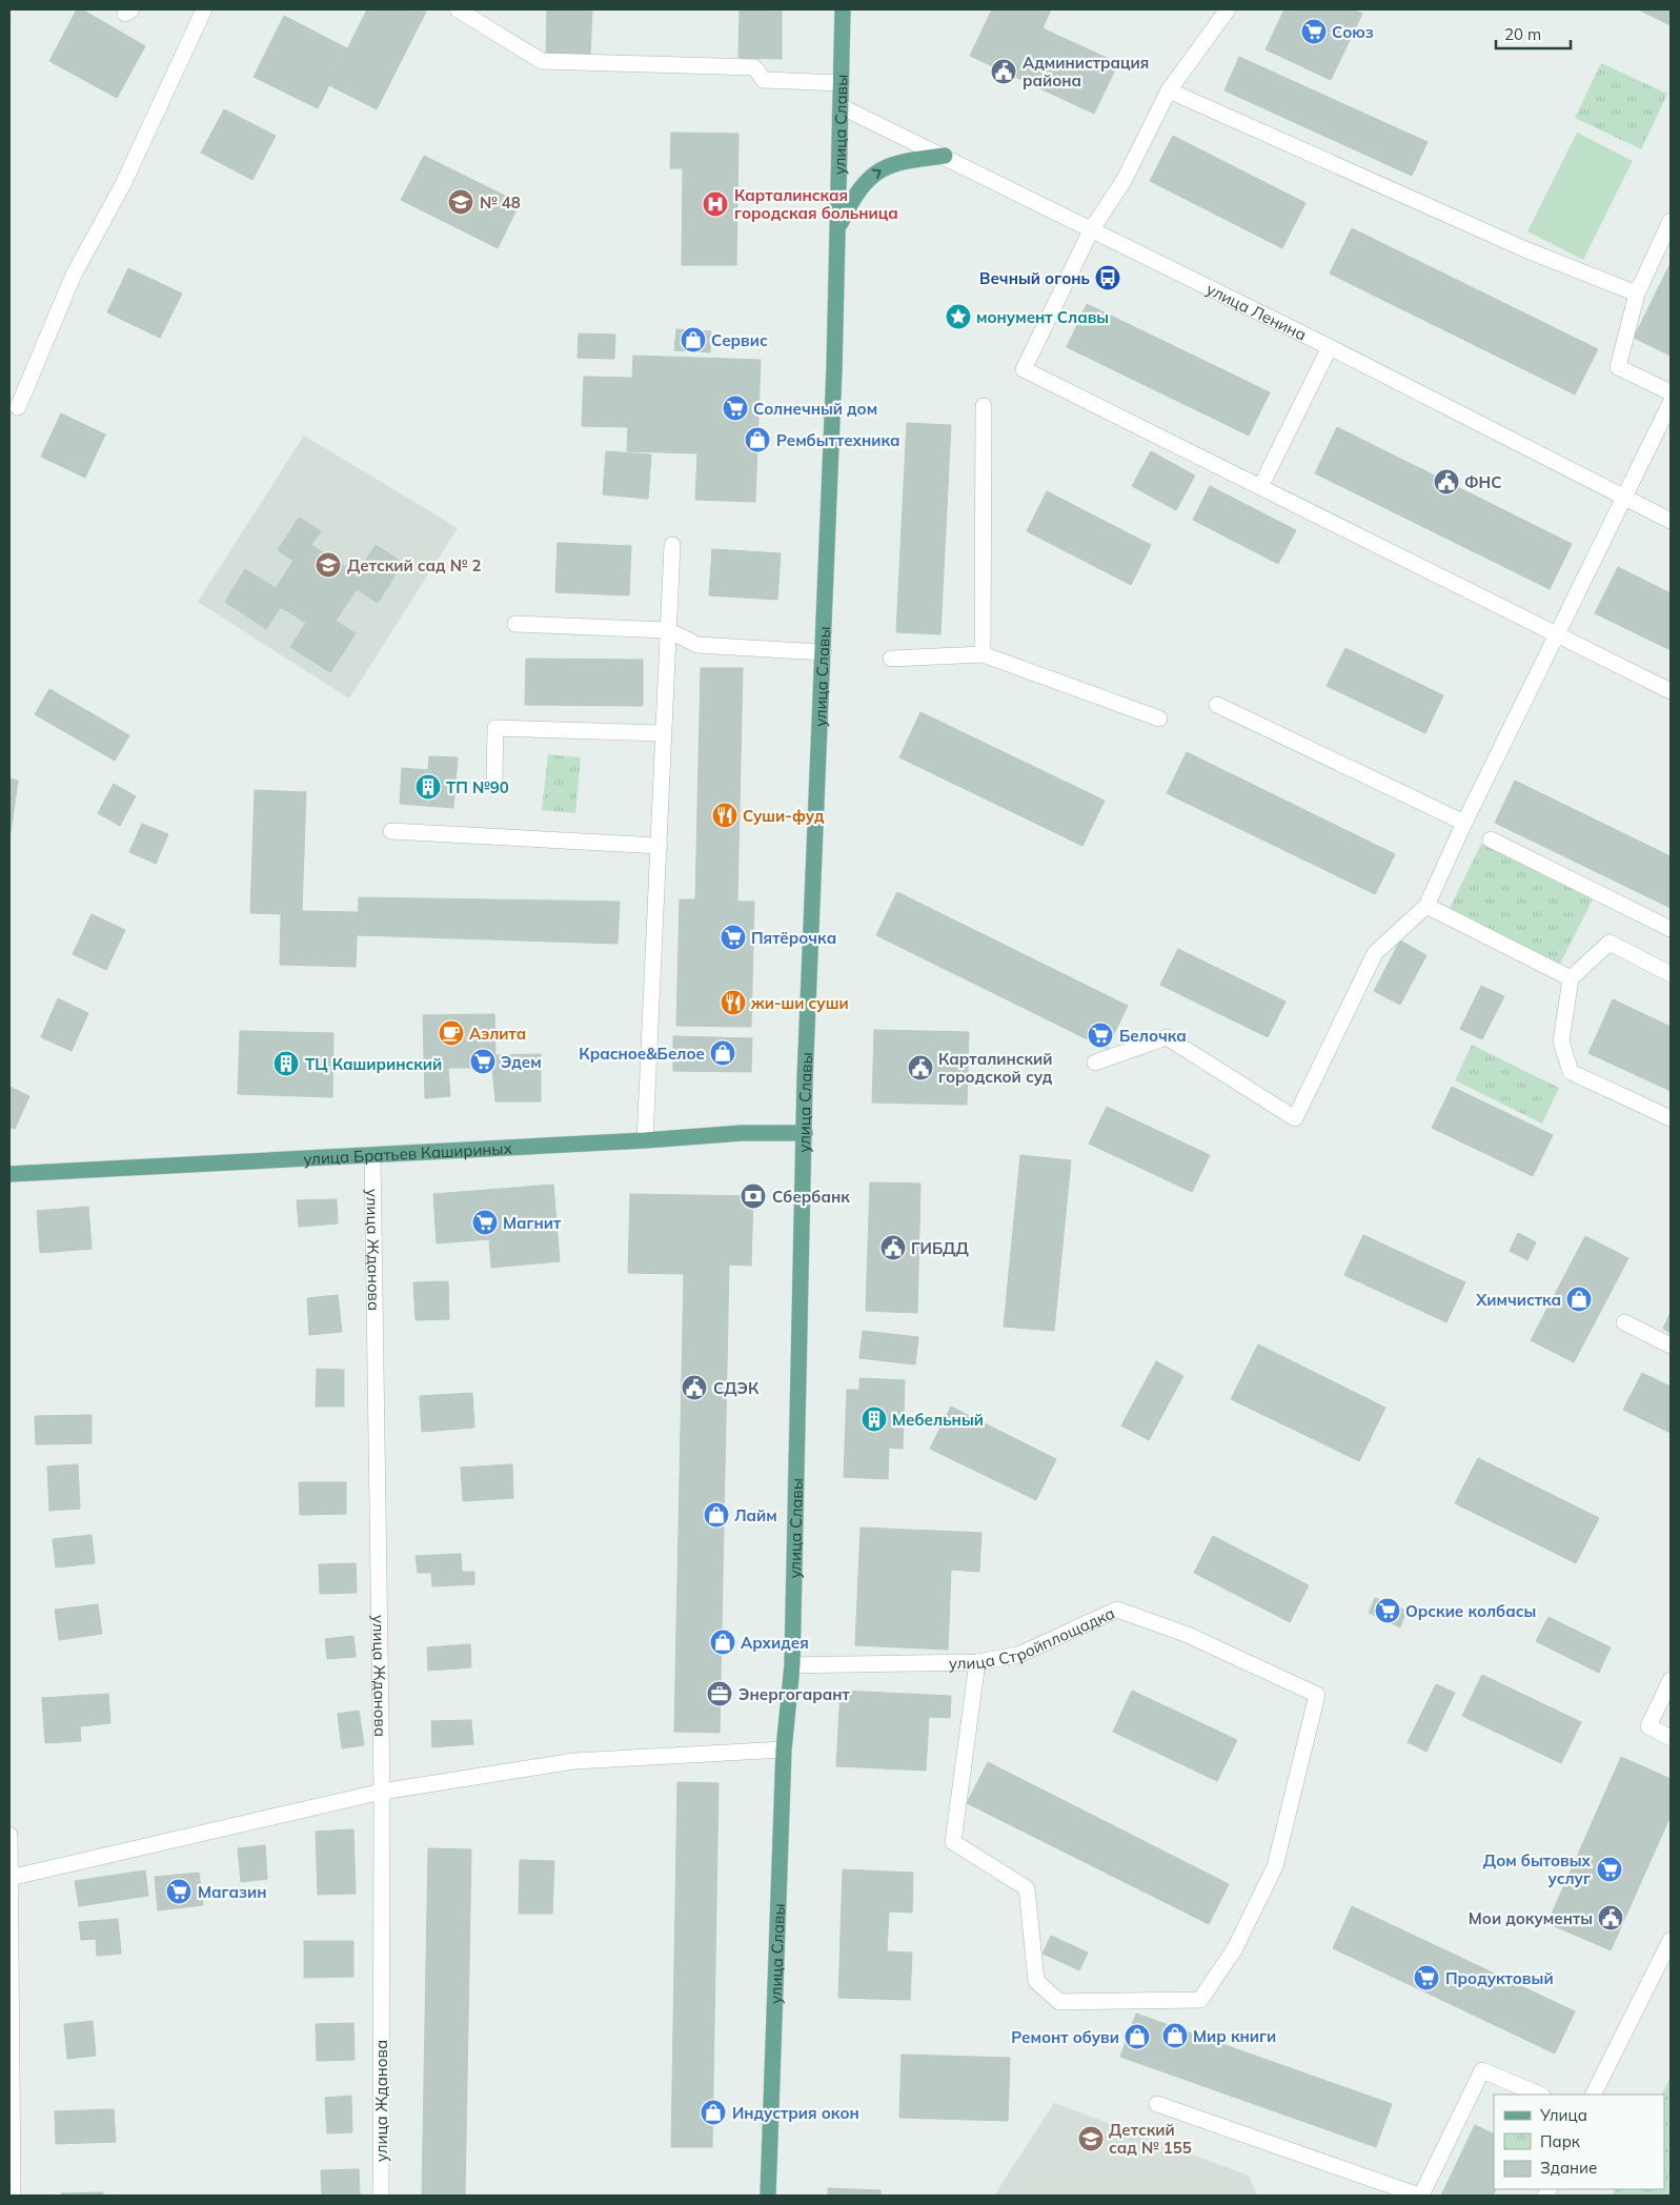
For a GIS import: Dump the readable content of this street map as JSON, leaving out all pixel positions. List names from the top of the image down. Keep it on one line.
{"streets":{"main road":["улица Славы","улица Братьев Кашириных"],"street":["улица Ленина","улица Жданова","улица Стройплощадка"]},"crossings":[["улица Славы","улица Ленина"],["улица Славы","улица Братьев Кашириных"],["улица Славы","улица Стройплощадка"],["улица Братьев Кашириных","улица Жданова"]],"places":{"supermarket":["Союз","Солнечный дом","Пятёрочка","Белочка","Эдем","Магнит","Орские колбасы","Дом бытовых услуг","Магазин","Продуктовый"],"public building":["Администрация района","ФНС","Карталинский городской суд","ГИБДД","СДЭК","Мои документы"],"school or university":["№ 48","Детский сад № 2","Детский сад № 155"],"hospital":["Карталинская городская больница"],"bus stop":["Вечный огонь"],"place":["монумент Славы"],"shop":["Сервис","Рембыттехника","Красное&Белое","Химчистка","Лайм","Архидея","Мир книги","Ремонт обуви","Индустрия окон"],"building":["ТП №90","ТЦ Каширинский","Мебельный"],"restaurant":["Суши-фуд","жи-ши суши"],"cafe":["Аэлита"],"bank":["Сбербанк"],"office":["Энергогарант"]},"legend":["Улица","Парк","Здание"],"scale_bar":"20 m"}
